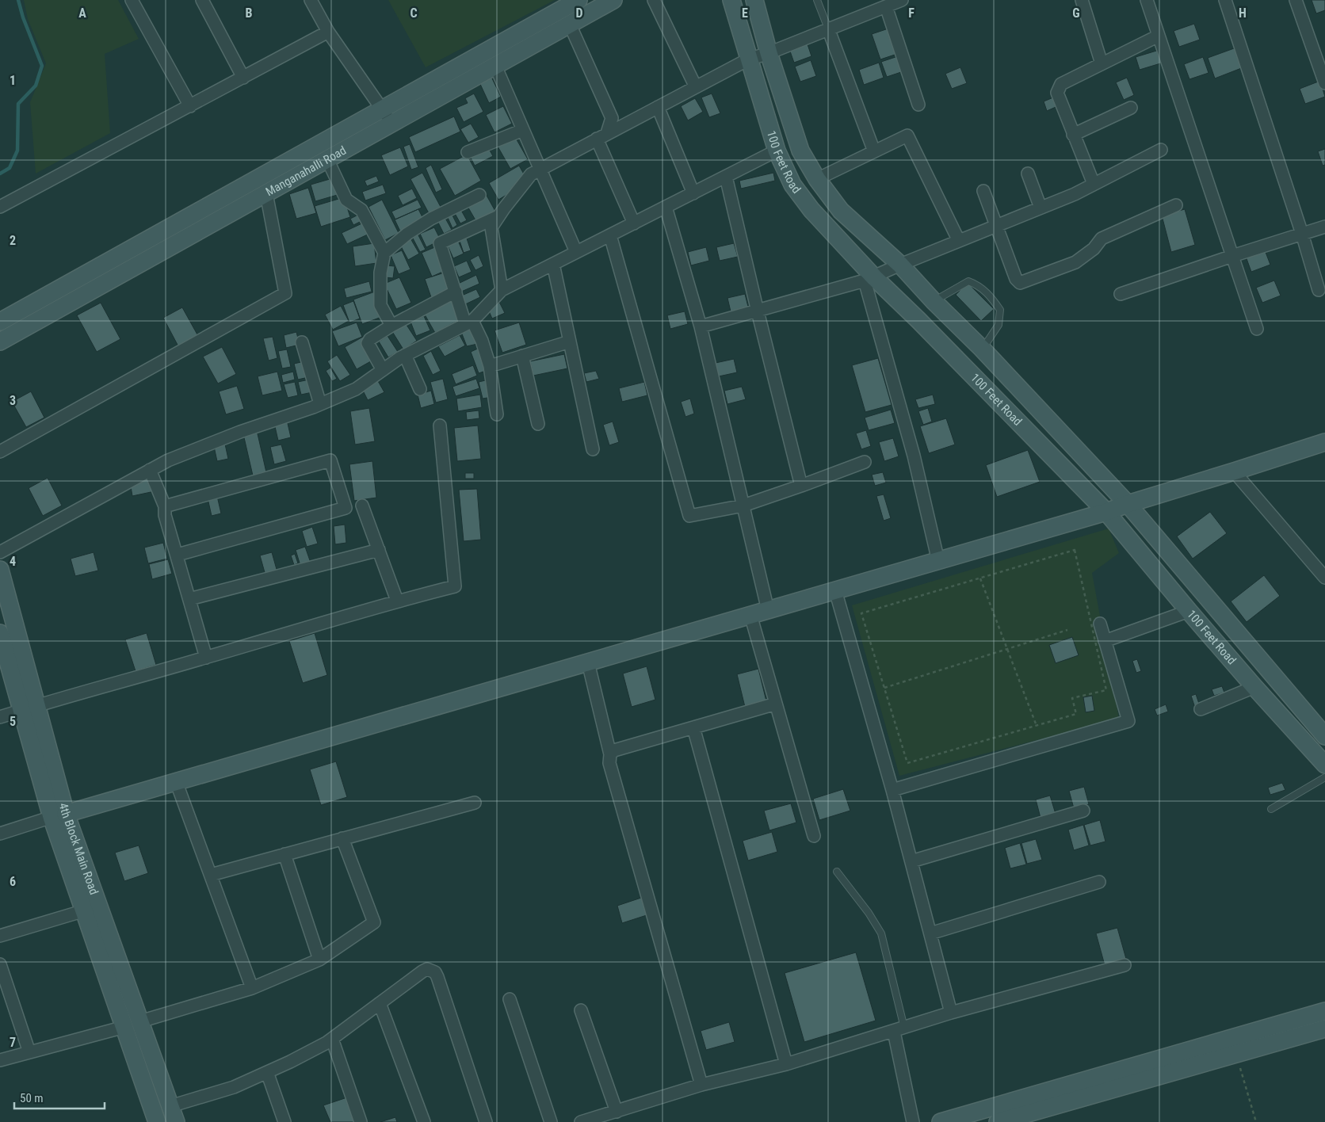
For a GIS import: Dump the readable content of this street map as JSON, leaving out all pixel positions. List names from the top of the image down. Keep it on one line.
{"streets":{"street":["100 Feet Road","Manganahalli Road","4th Block Main Road"]},"scale_bar":"50 m","grid":{"columns":["A","B","C","D","E","F","G","H"],"rows":["1","2","3","4","5","6","7"]}}
